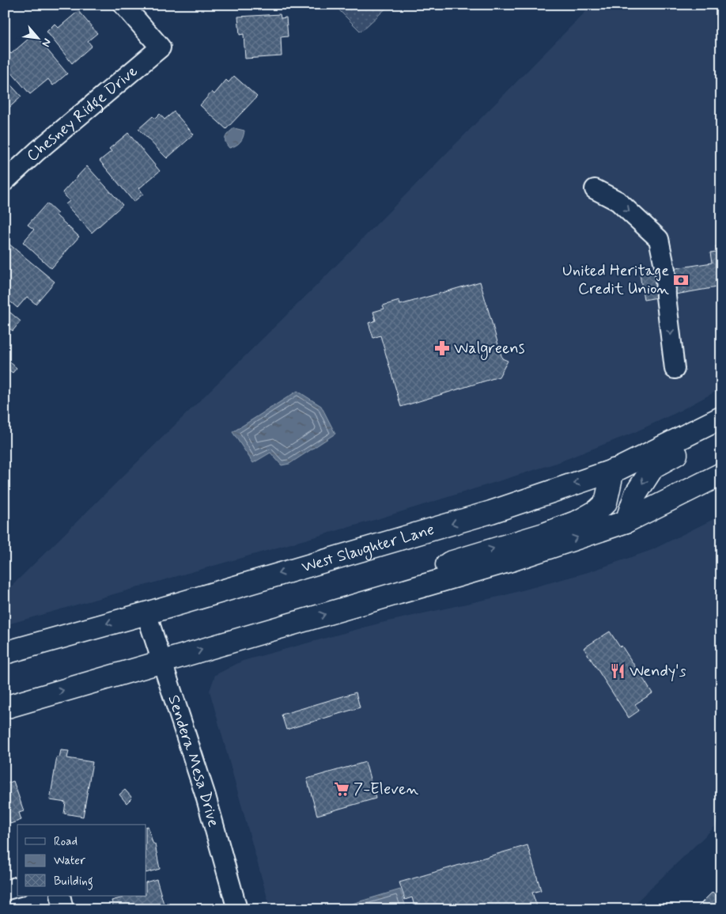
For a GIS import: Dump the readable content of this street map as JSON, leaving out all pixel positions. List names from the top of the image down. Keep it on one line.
{"streets":{"main road":["West Slaughter Lane"],"street":["Chesney Ridge Drive","Sendera Mesa Drive"]},"crossings":[["West Slaughter Lane","Sendera Mesa Drive"]],"places":{"bank":["United Heritage Credit Union"],"pharmacy":["Walgreens"],"restaurant":["Wendy's"],"supermarket":["7-Eleven"]},"legend":["Road","Water","Building"],"north":"bottom right"}
